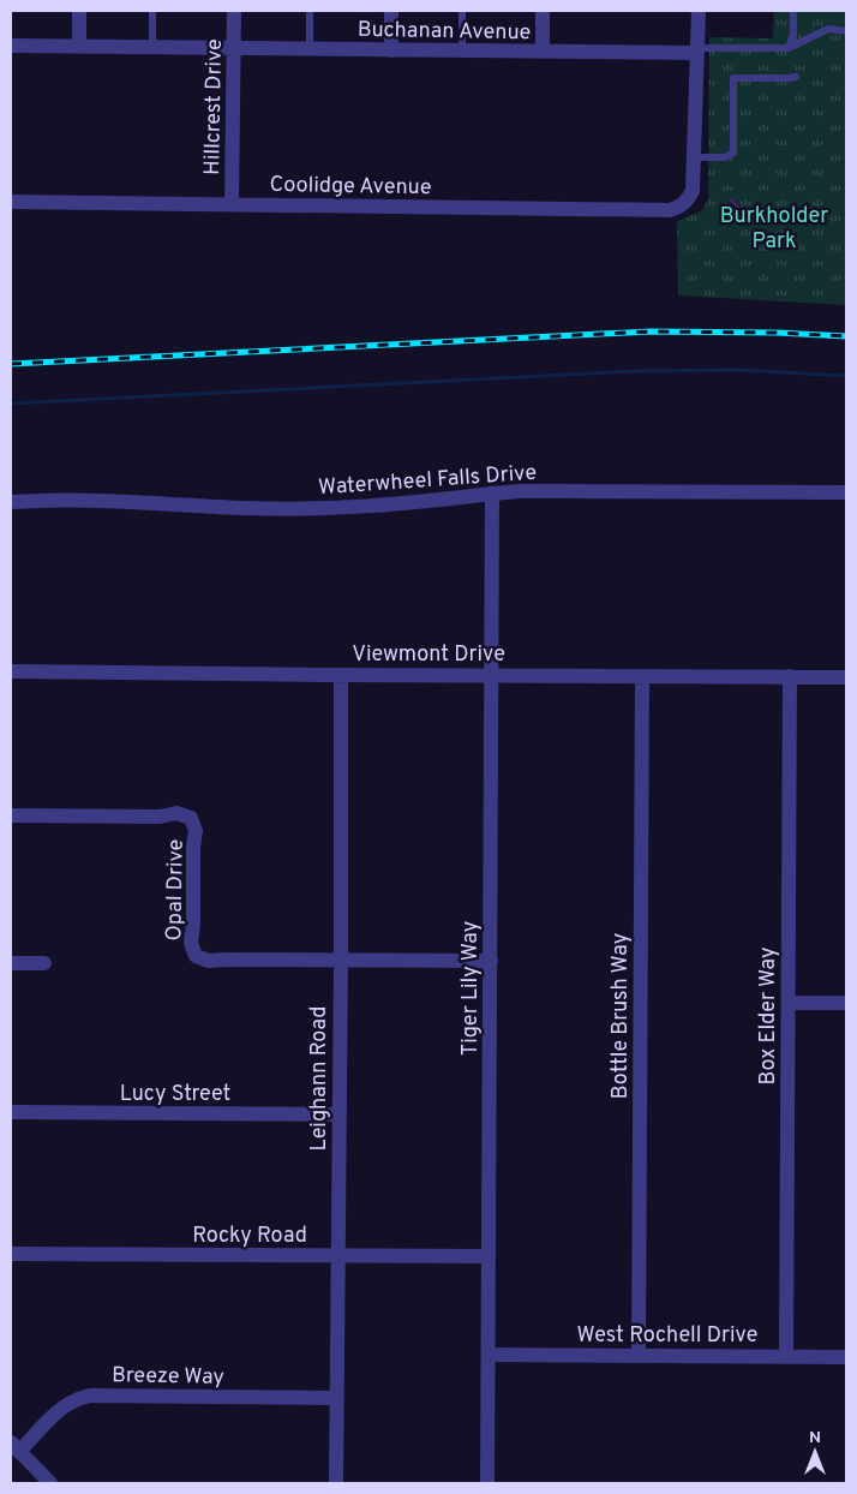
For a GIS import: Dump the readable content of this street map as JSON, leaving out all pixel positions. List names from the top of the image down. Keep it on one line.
{"streets":{"street":["Buchanan Avenue","Hillcrest Drive","Coolidge Avenue","Waterwheel Falls Drive","Viewmont Drive","Opal Drive","Tiger Lily Way","Bottle Brush Way","Box Elder Way","Leighann Road","Lucy Street","Rocky Road","West Rochell Drive","Breeze Way"]},"crossings":[["Buchanan Avenue","Hillcrest Drive"],["Hillcrest Drive","Coolidge Avenue"],["Waterwheel Falls Drive","Tiger Lily Way"],["Viewmont Drive","Tiger Lily Way"],["Viewmont Drive","Bottle Brush Way"],["Viewmont Drive","Box Elder Way"],["Viewmont Drive","Leighann Road"],["Opal Drive","Tiger Lily Way"],["Opal Drive","Leighann Road"],["Tiger Lily Way","Rocky Road"],["Tiger Lily Way","West Rochell Drive"],["Bottle Brush Way","West Rochell Drive"],["Box Elder Way","West Rochell Drive"],["Leighann Road","Lucy Street"],["Leighann Road","Rocky Road"],["Leighann Road","Breeze Way"]],"parks":["Burkholder Park"],"north":"top"}
